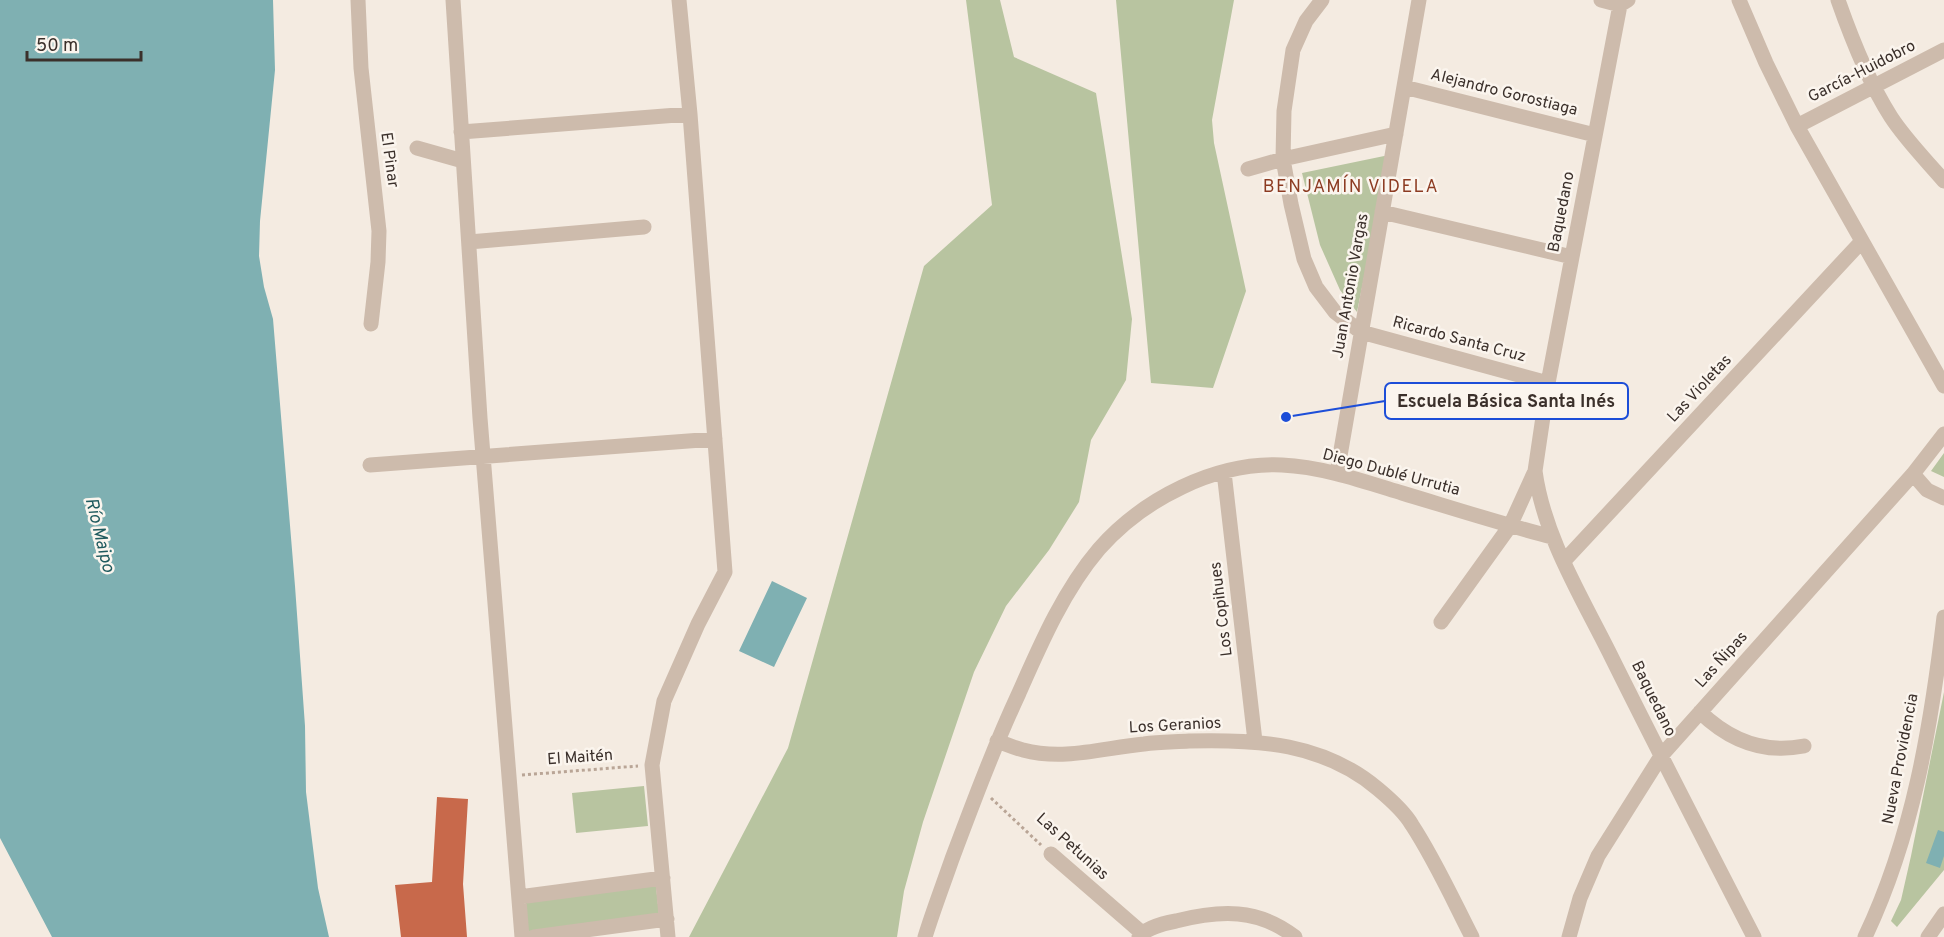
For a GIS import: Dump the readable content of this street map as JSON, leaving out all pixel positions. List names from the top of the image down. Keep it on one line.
{"streets":{"street":["García-Huidobro","Alejandro Gorostiaga","El Pinar","Baquedano","Juan Antonio Vargas","Ricardo Santa Cruz","Las Violetas","Diego Dublé Urrutia","Los Copihues","Las Ñipas","Los Geranios","Nueva Providencia","Las Petunias"],"path":["El Maitén"]},"crossings":[["Alejandro Gorostiaga","Baquedano"],["Alejandro Gorostiaga","Juan Antonio Vargas"],["Baquedano","Ricardo Santa Cruz"],["Baquedano","Las Violetas"],["Baquedano","Diego Dublé Urrutia"],["Baquedano","Las Ñipas"],["Juan Antonio Vargas","Ricardo Santa Cruz"],["Juan Antonio Vargas","Diego Dublé Urrutia"],["Diego Dublé Urrutia","Los Copihues"],["Diego Dublé Urrutia","Los Geranios"],["Los Copihues","Los Geranios"]],"districts":["BENJAMÍN VIDELA"],"water":["Río Maipo"],"places":["Escuela Básica Santa Inés"],"scale_bar":"50 m"}
